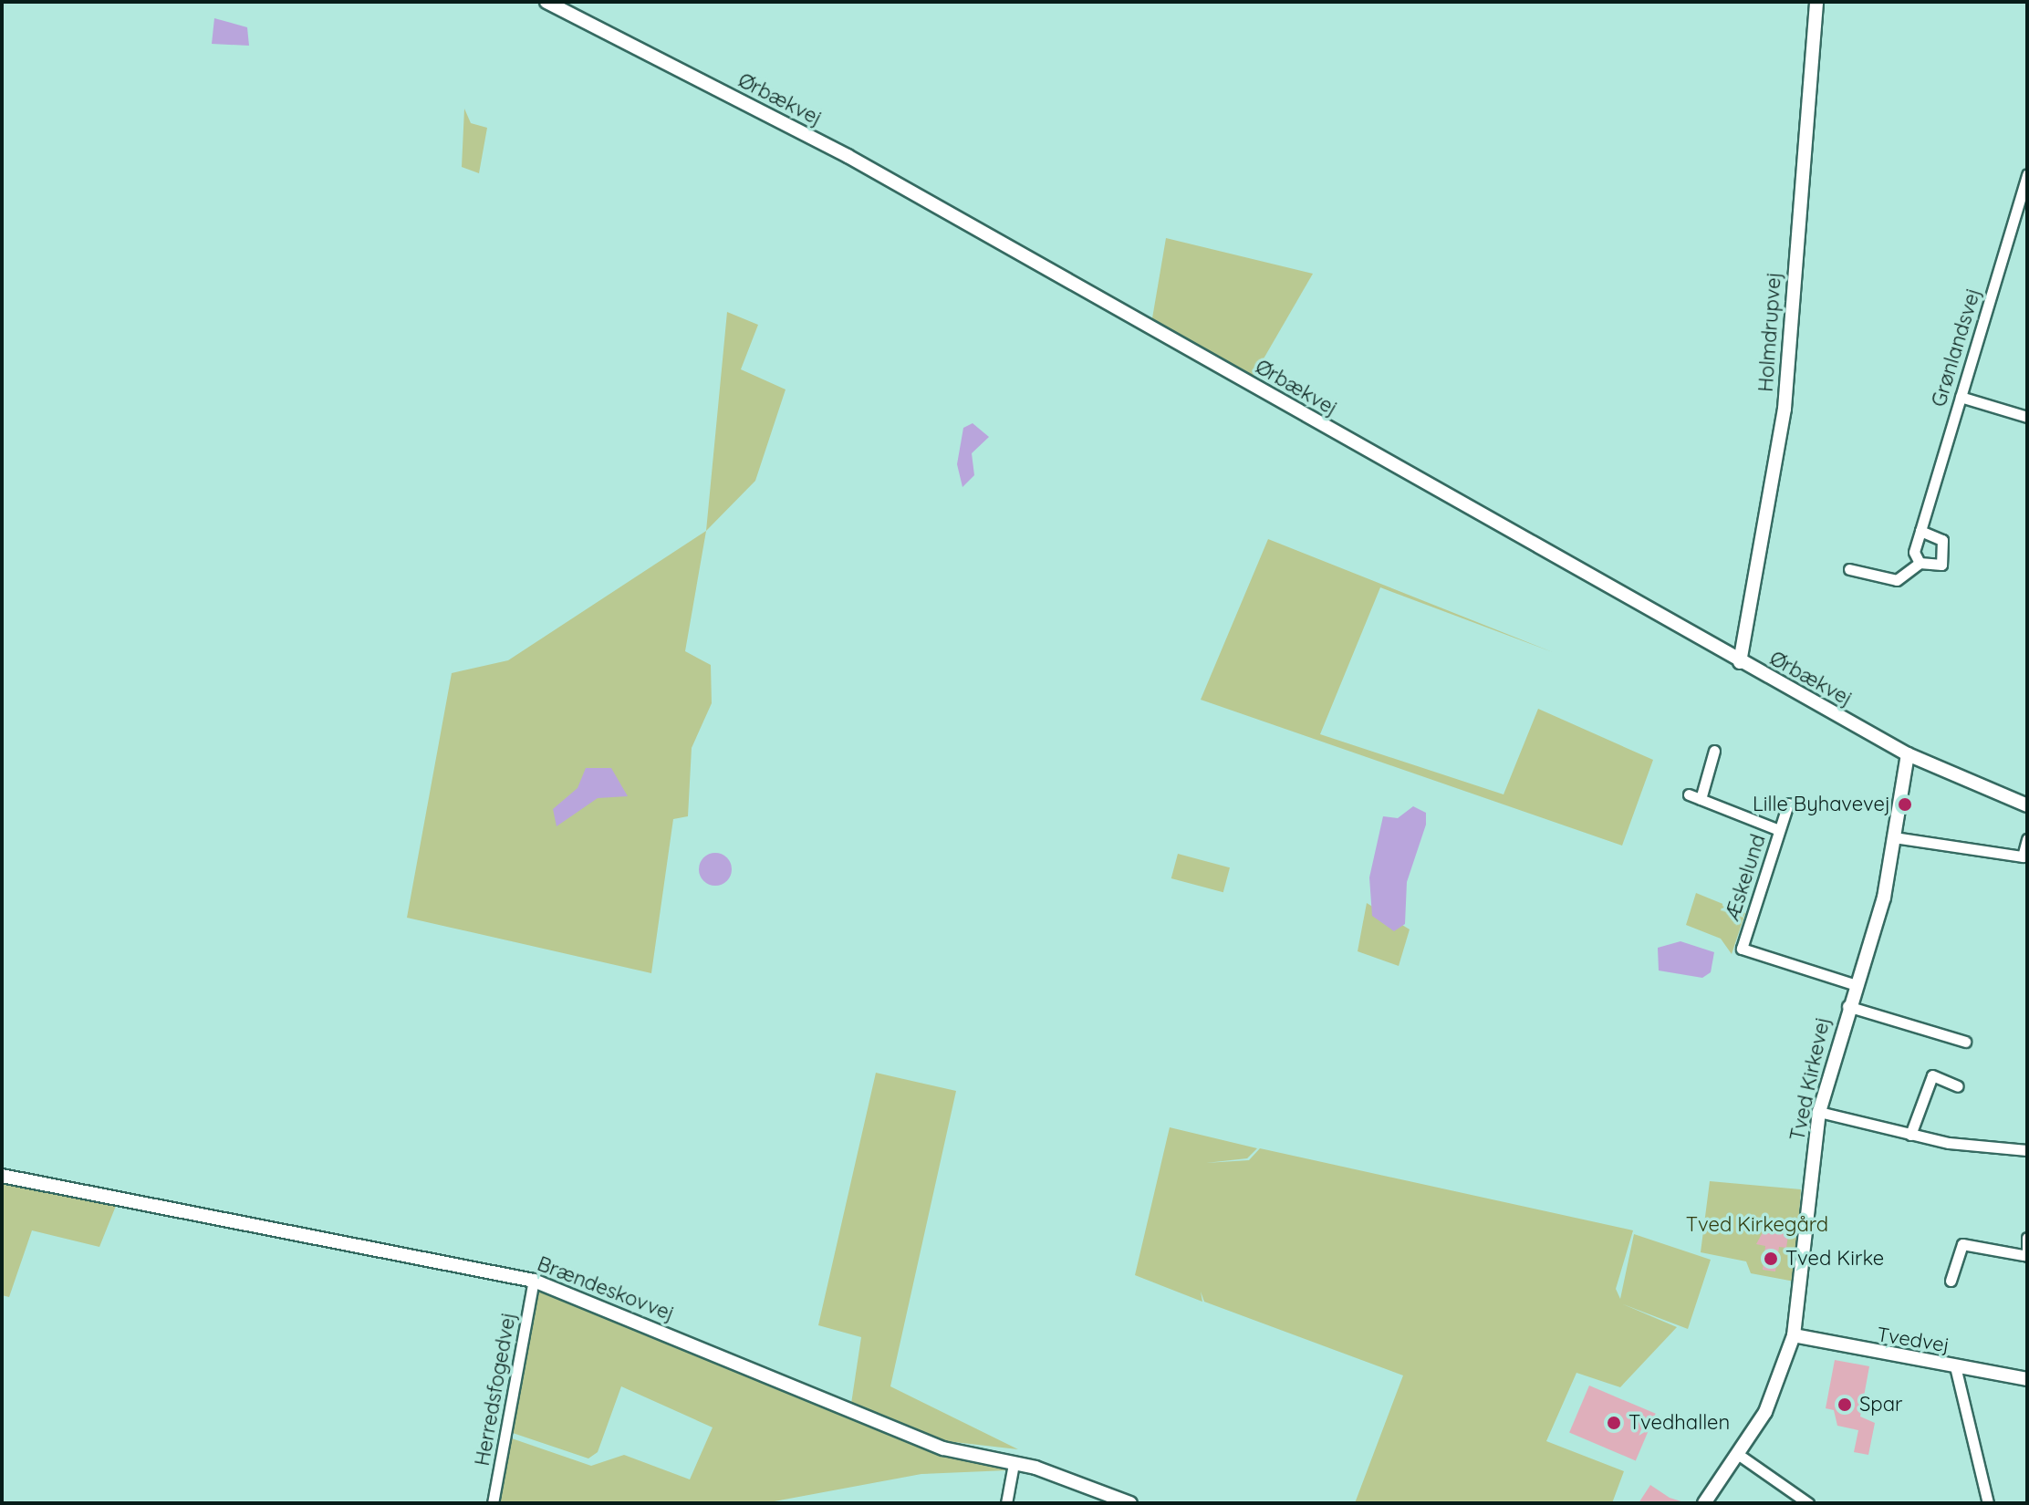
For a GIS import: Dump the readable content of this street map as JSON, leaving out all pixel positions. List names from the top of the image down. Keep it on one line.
{"streets":{"street":["Ørbækvej","Holmdrupvej","Grønlandsvej","Æskelund","Tved Kirkevej","Brændeskovvej","Tvedvej","Herredsfogedvej"]},"crossings":[["Ørbækvej","Holmdrupvej"],["Ørbækvej","Tved Kirkevej"],["Æskelund","Tved Kirkevej"],["Tved Kirkevej","Tvedvej"],["Brændeskovvej","Herredsfogedvej"]],"parks":["Tved Kirkegård"],"places":["Lille Byhavevej","Tved Kirke","Spar","Tvedhallen"]}
